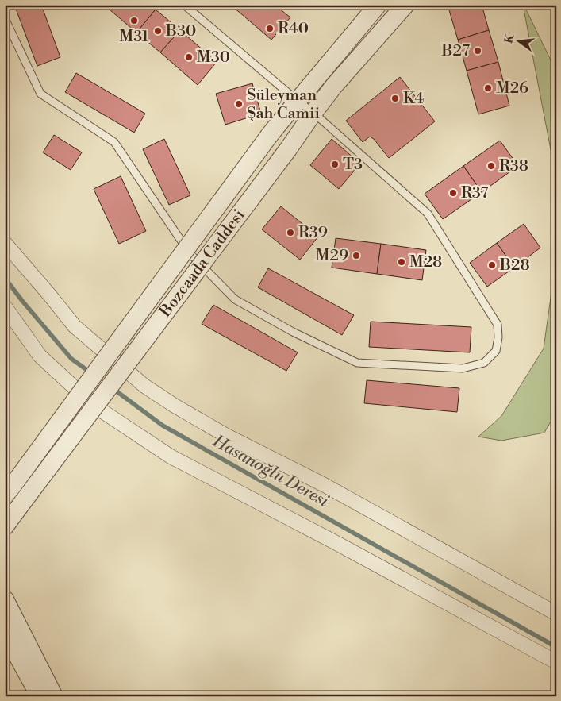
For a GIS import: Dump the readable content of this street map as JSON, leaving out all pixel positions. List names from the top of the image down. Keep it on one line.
{"streets":{"street":["Bozcaada Caddesi"]},"water":["Hasanoğlu Deresi"],"places":["M31","R40","B30","B27","M30","M26","K4","Süleyman Şah Camii","T3","R38","R37","R39","M29","M28","B28"],"north":"left"}
